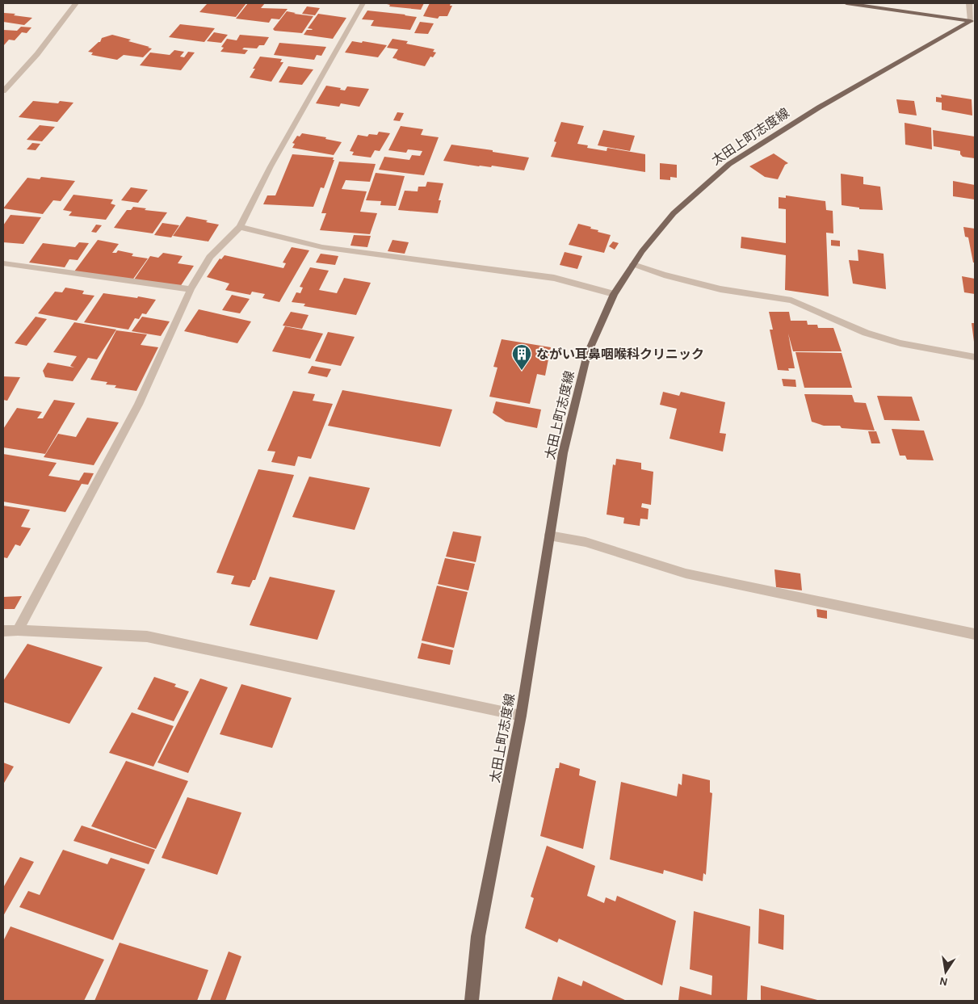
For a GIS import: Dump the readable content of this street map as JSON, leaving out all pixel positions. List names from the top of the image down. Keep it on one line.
{"streets":{"main road":["太田上町志度線"]},"places":{"building":["ながい耳鼻咽喉科クリニック"]},"north":"bottom"}
